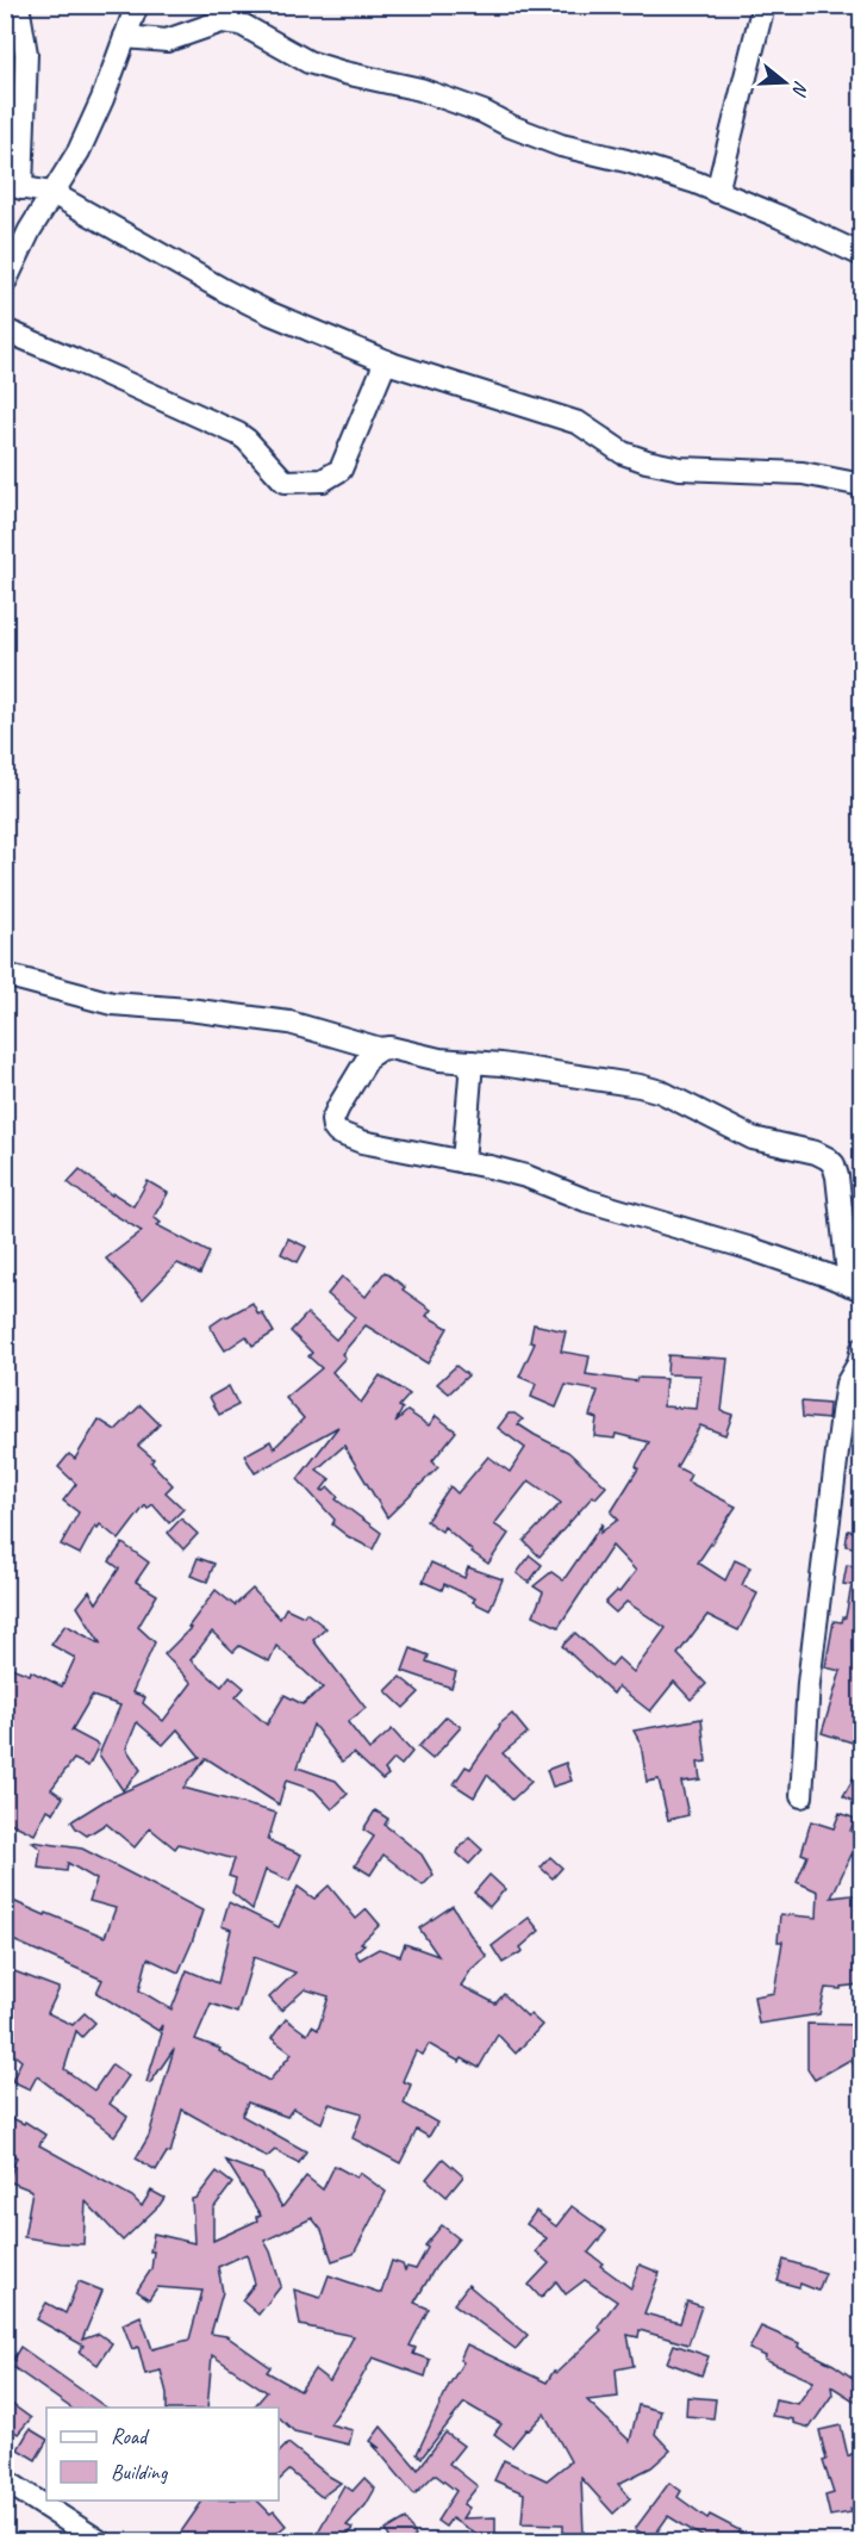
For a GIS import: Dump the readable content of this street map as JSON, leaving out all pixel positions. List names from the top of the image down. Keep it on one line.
{"legend":["Road","Building"],"north":"right"}
